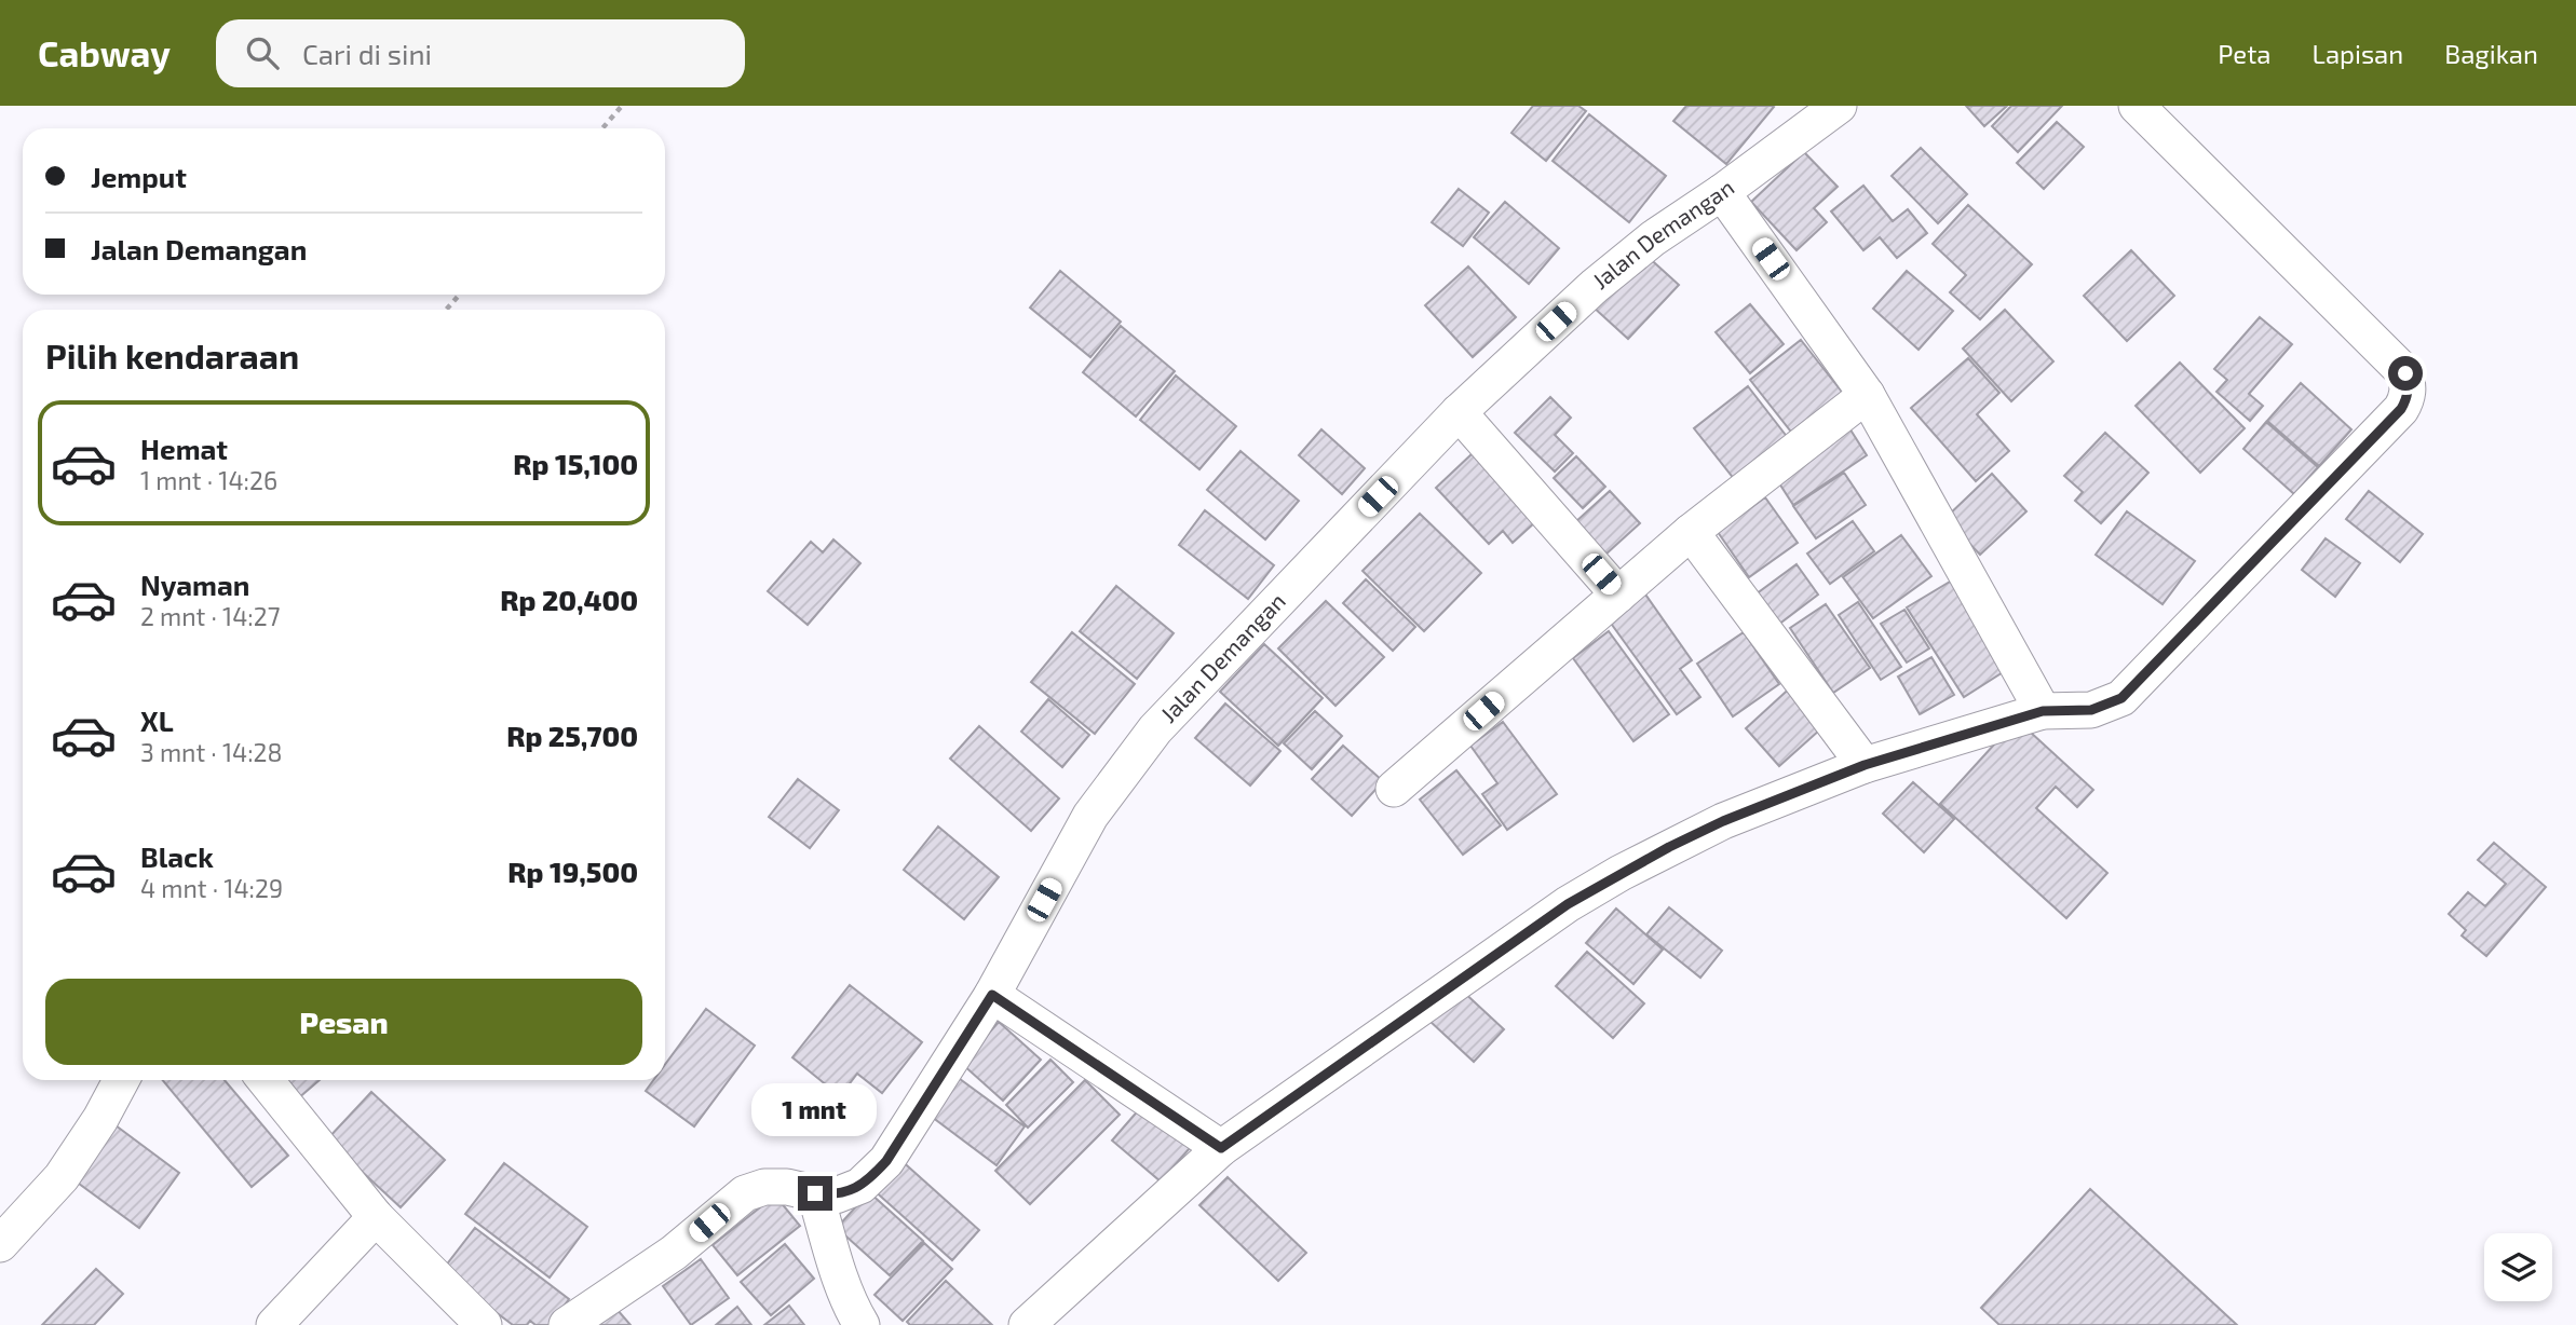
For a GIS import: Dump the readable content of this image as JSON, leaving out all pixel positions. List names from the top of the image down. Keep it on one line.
{"streets":{"street":["Jalan Demangan"]},"page":{"header":"Cabway","search":"Cari di sini","nav":["Peta","Lapisan","Bagikan"],"banner":["Jemput","Jalan Demangan"],"heading":"Pilih kendaraan","list":[{"name":"Hemat","note":"1 mnt · 14:26","value":"Rp 15,100"},{"name":"Nyaman","note":"2 mnt · 14:27","value":"Rp 20,400"},{"name":"XL","note":"3 mnt · 14:28","value":"Rp 25,700"},{"name":"Black","note":"4 mnt · 14:29","value":"Rp 19,500"}],"buttons":"Pesan","bubble":"1 mnt"}}
